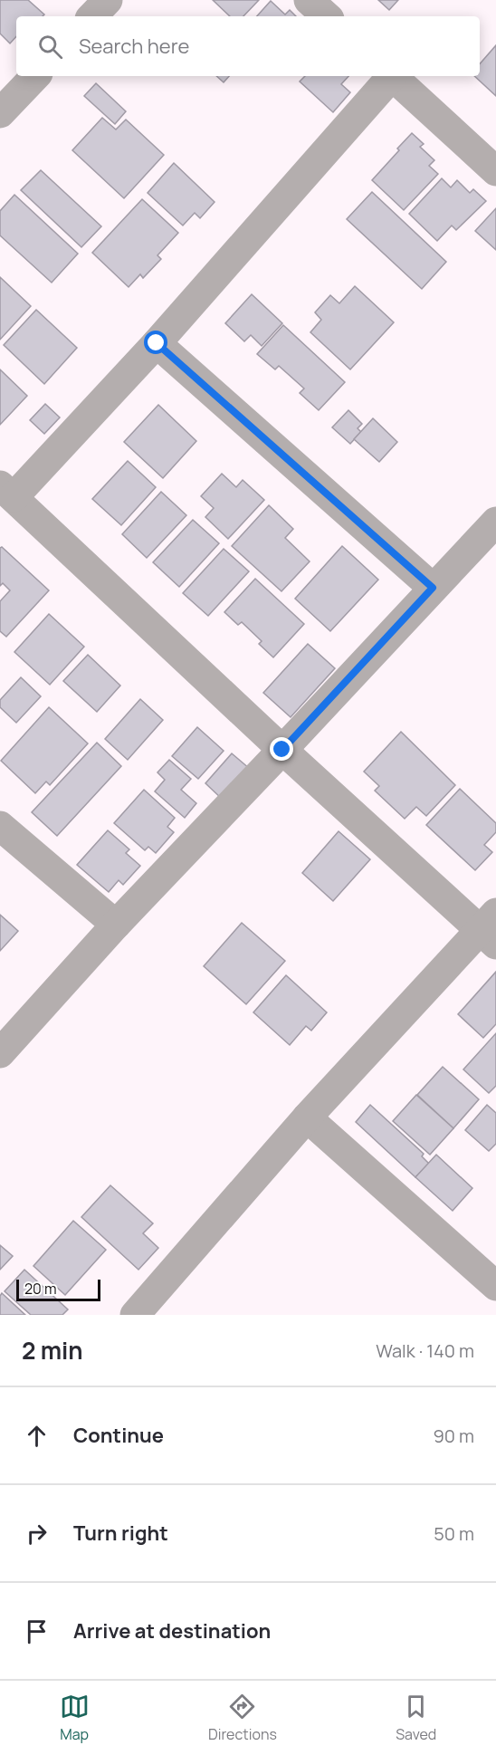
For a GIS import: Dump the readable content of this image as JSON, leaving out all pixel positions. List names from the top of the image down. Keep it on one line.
{"scale_bar":"20 m","page":{"search":"Search here","scale":"20 m","heading":["2 min","Walk · 140 m"],"list":[["Continue","90 m"],["Turn right","50 m"],"Arrive at destination"],"nav":["Map","Directions","Saved"]}}
